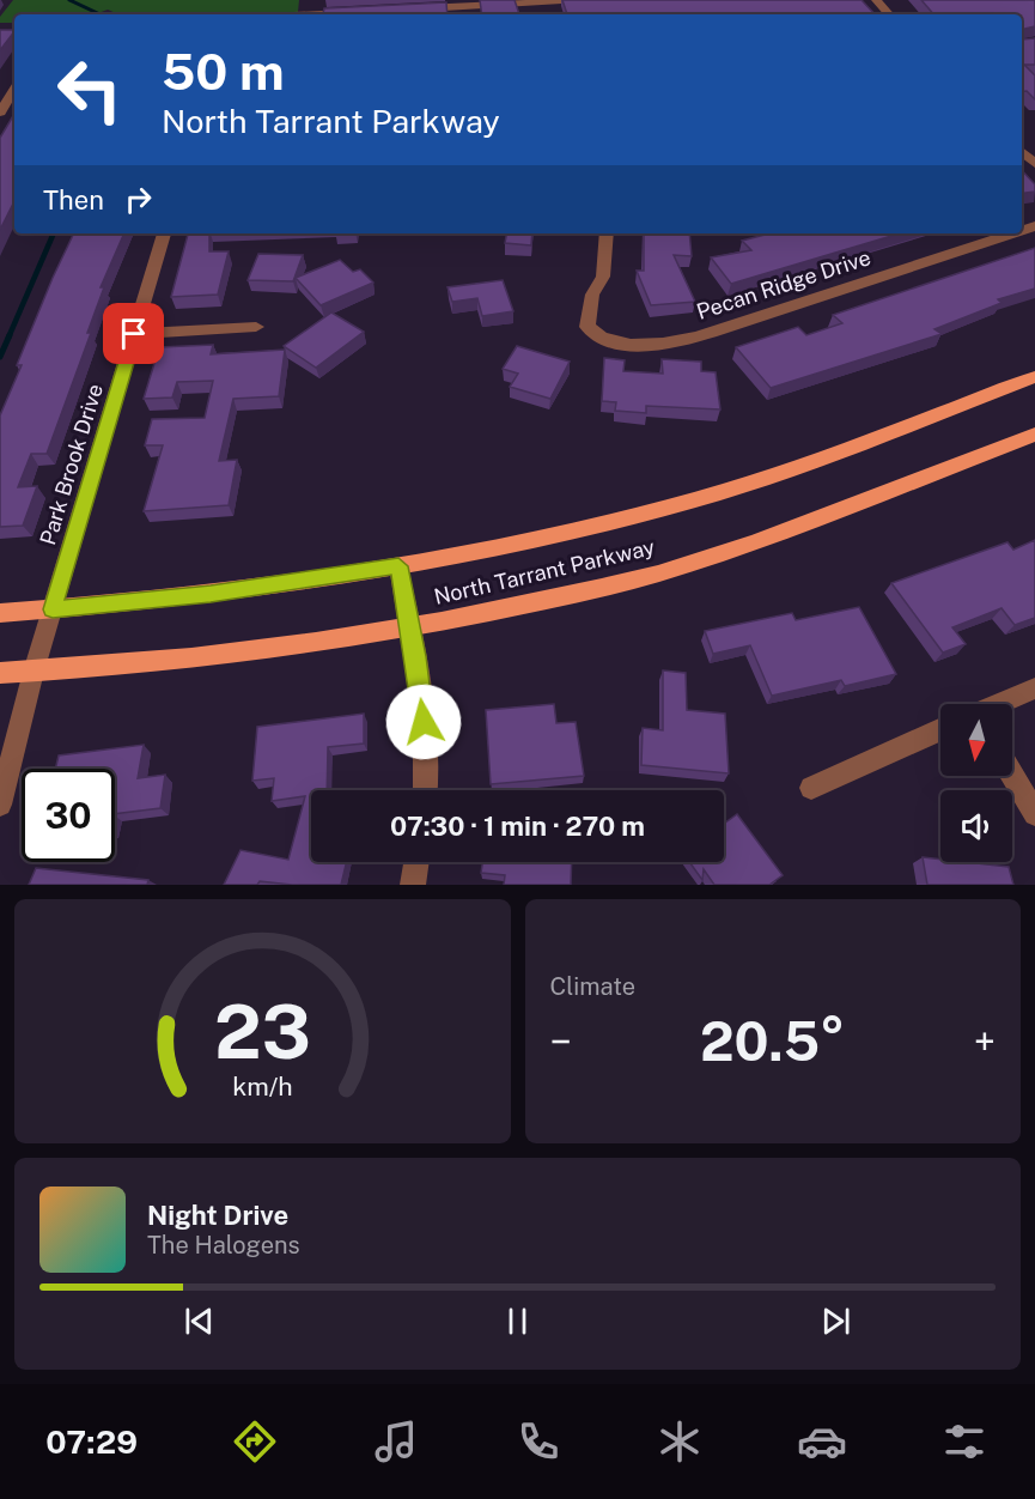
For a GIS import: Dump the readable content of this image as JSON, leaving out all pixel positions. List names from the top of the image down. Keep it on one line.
{"streets":{"main road":["North Tarrant Parkway"],"street":["Pecan Ridge Drive","Park Brook Drive"]},"crossings":[["Park Brook Drive","North Tarrant Parkway"]],"north":"bottom","page":{"turn":["50 m","North Tarrant Parkway"],"then":"Then","limit":"30","trip":"07:30 · 1 min · 270 m","tile":"Climate","heat":["−","20.5°","+"],"song":["Night Drive","The Halogens"],"tabs":"07:29","gauge":["23","km/h"]}}
